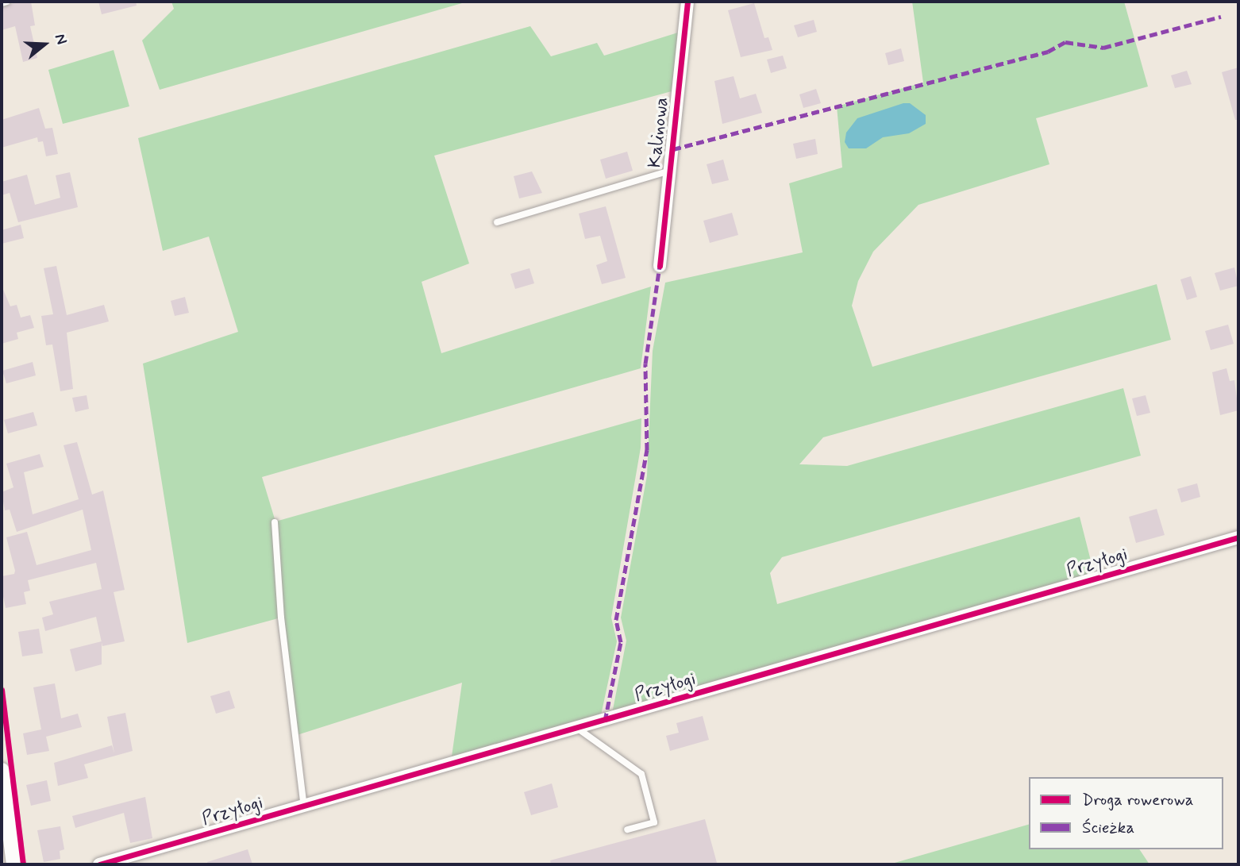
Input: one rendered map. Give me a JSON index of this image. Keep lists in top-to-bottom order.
{
  "streets": {
    "street": ["Kalinowa", "Przyłogi"]
  },
  "legend": ["Droga rowerowa", "Ścieżka"],
  "north": "right"
}
